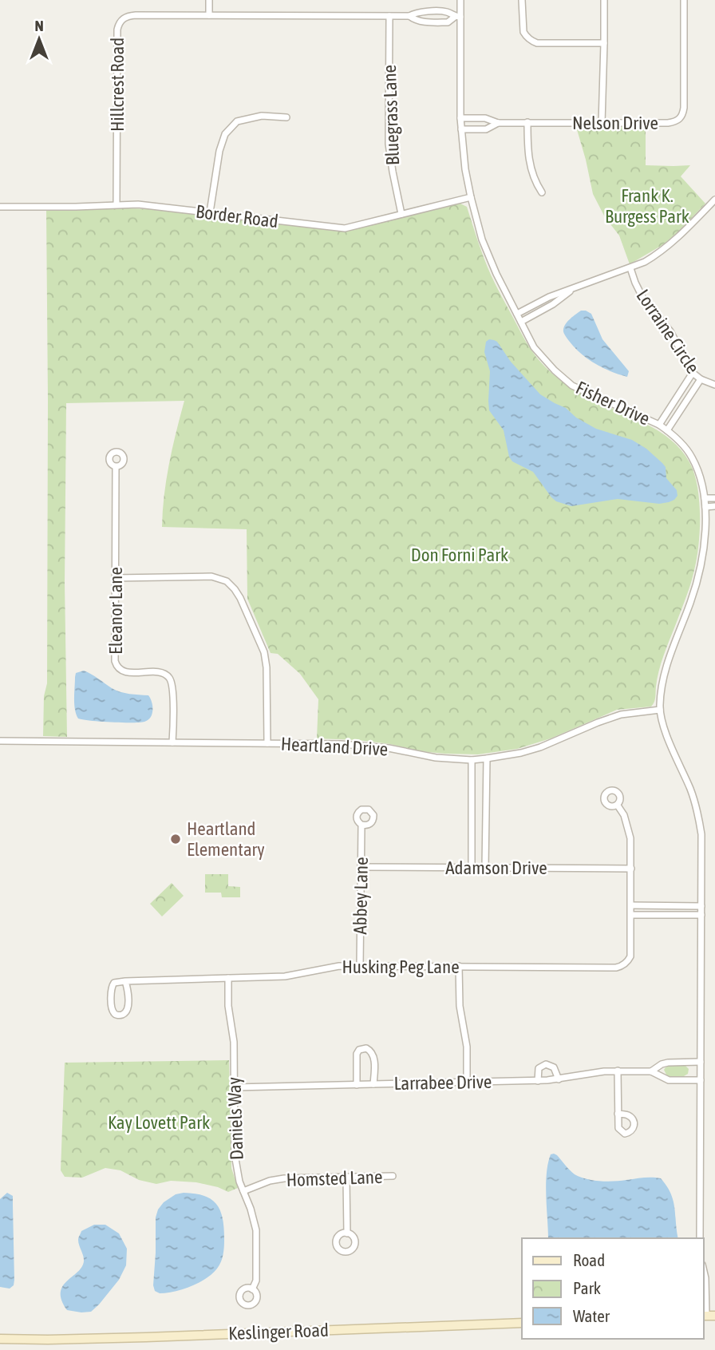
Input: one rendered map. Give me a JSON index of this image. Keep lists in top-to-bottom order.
{
  "streets": {
    "main road": ["Keslinger Road"],
    "street": [
      "Hillcrest Road",
      "Bluegrass Lane",
      "Nelson Drive",
      "Border Road",
      "Lorraine Circle",
      "Fisher Drive",
      "Eleanor Lane",
      "Heartland Drive",
      "Adamson Drive",
      "Abbey Lane",
      "Husking Peg Lane",
      "Larrabee Drive",
      "Daniels Way",
      "Homsted Lane"
    ]
  },
  "crossings": [
    ["Hillcrest Road", "Bluegrass Lane"],
    ["Hillcrest Road", "Border Road"],
    ["Hillcrest Road", "Fisher Drive"],
    ["Bluegrass Lane", "Border Road"],
    ["Nelson Drive", "Fisher Drive"],
    ["Border Road", "Fisher Drive"],
    ["Fisher Drive", "Heartland Drive"],
    ["Eleanor Lane", "Heartland Drive"],
    ["Adamson Drive", "Abbey Lane"],
    ["Adamson Drive", "Husking Peg Lane"],
    ["Abbey Lane", "Husking Peg Lane"],
    ["Husking Peg Lane", "Daniels Way"],
    ["Larrabee Drive", "Daniels Way"],
    ["Daniels Way", "Homsted Lane"]
  ],
  "parks": ["Frank K. Burgess Park", "Don Forni Park", "Kay Lovett Park"],
  "places": ["Heartland Elementary"],
  "legend": ["Road", "Park", "Water"],
  "north": "top"
}
